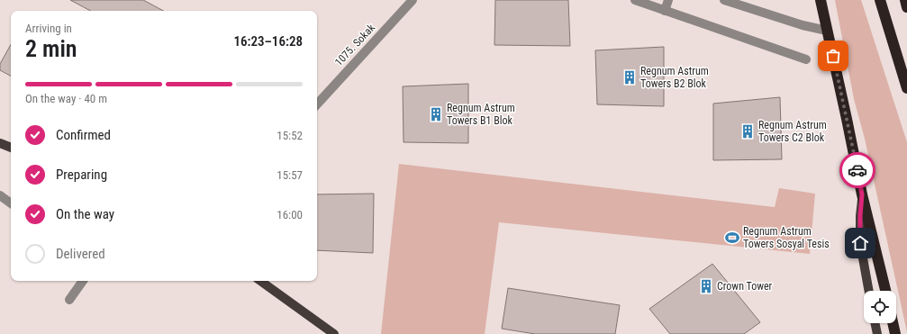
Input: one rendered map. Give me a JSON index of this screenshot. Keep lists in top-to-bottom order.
{
  "streets": {
    "street": ["1075. Sokak"]
  },
  "places": {
    "building": [
      "Regnum Astrum Towers B2 Blok",
      "Regnum Astrum Towers B1 Blok",
      "Regnum Astrum Towers C2 Blok",
      "Crown Tower"
    ],
    "sports": ["Regnum Astrum Towers Sosyal Tesis"]
  },
  "page": {
    "heading": ["2 min", "Arriving in", "16:23–16:28"],
    "bar": "On the way · 40 m",
    "list": [
      ["Confirmed", "15:52"],
      ["Preparing", "15:57"],
      ["On the way", "16:00"],
      "Delivered"
    ]
  }
}
